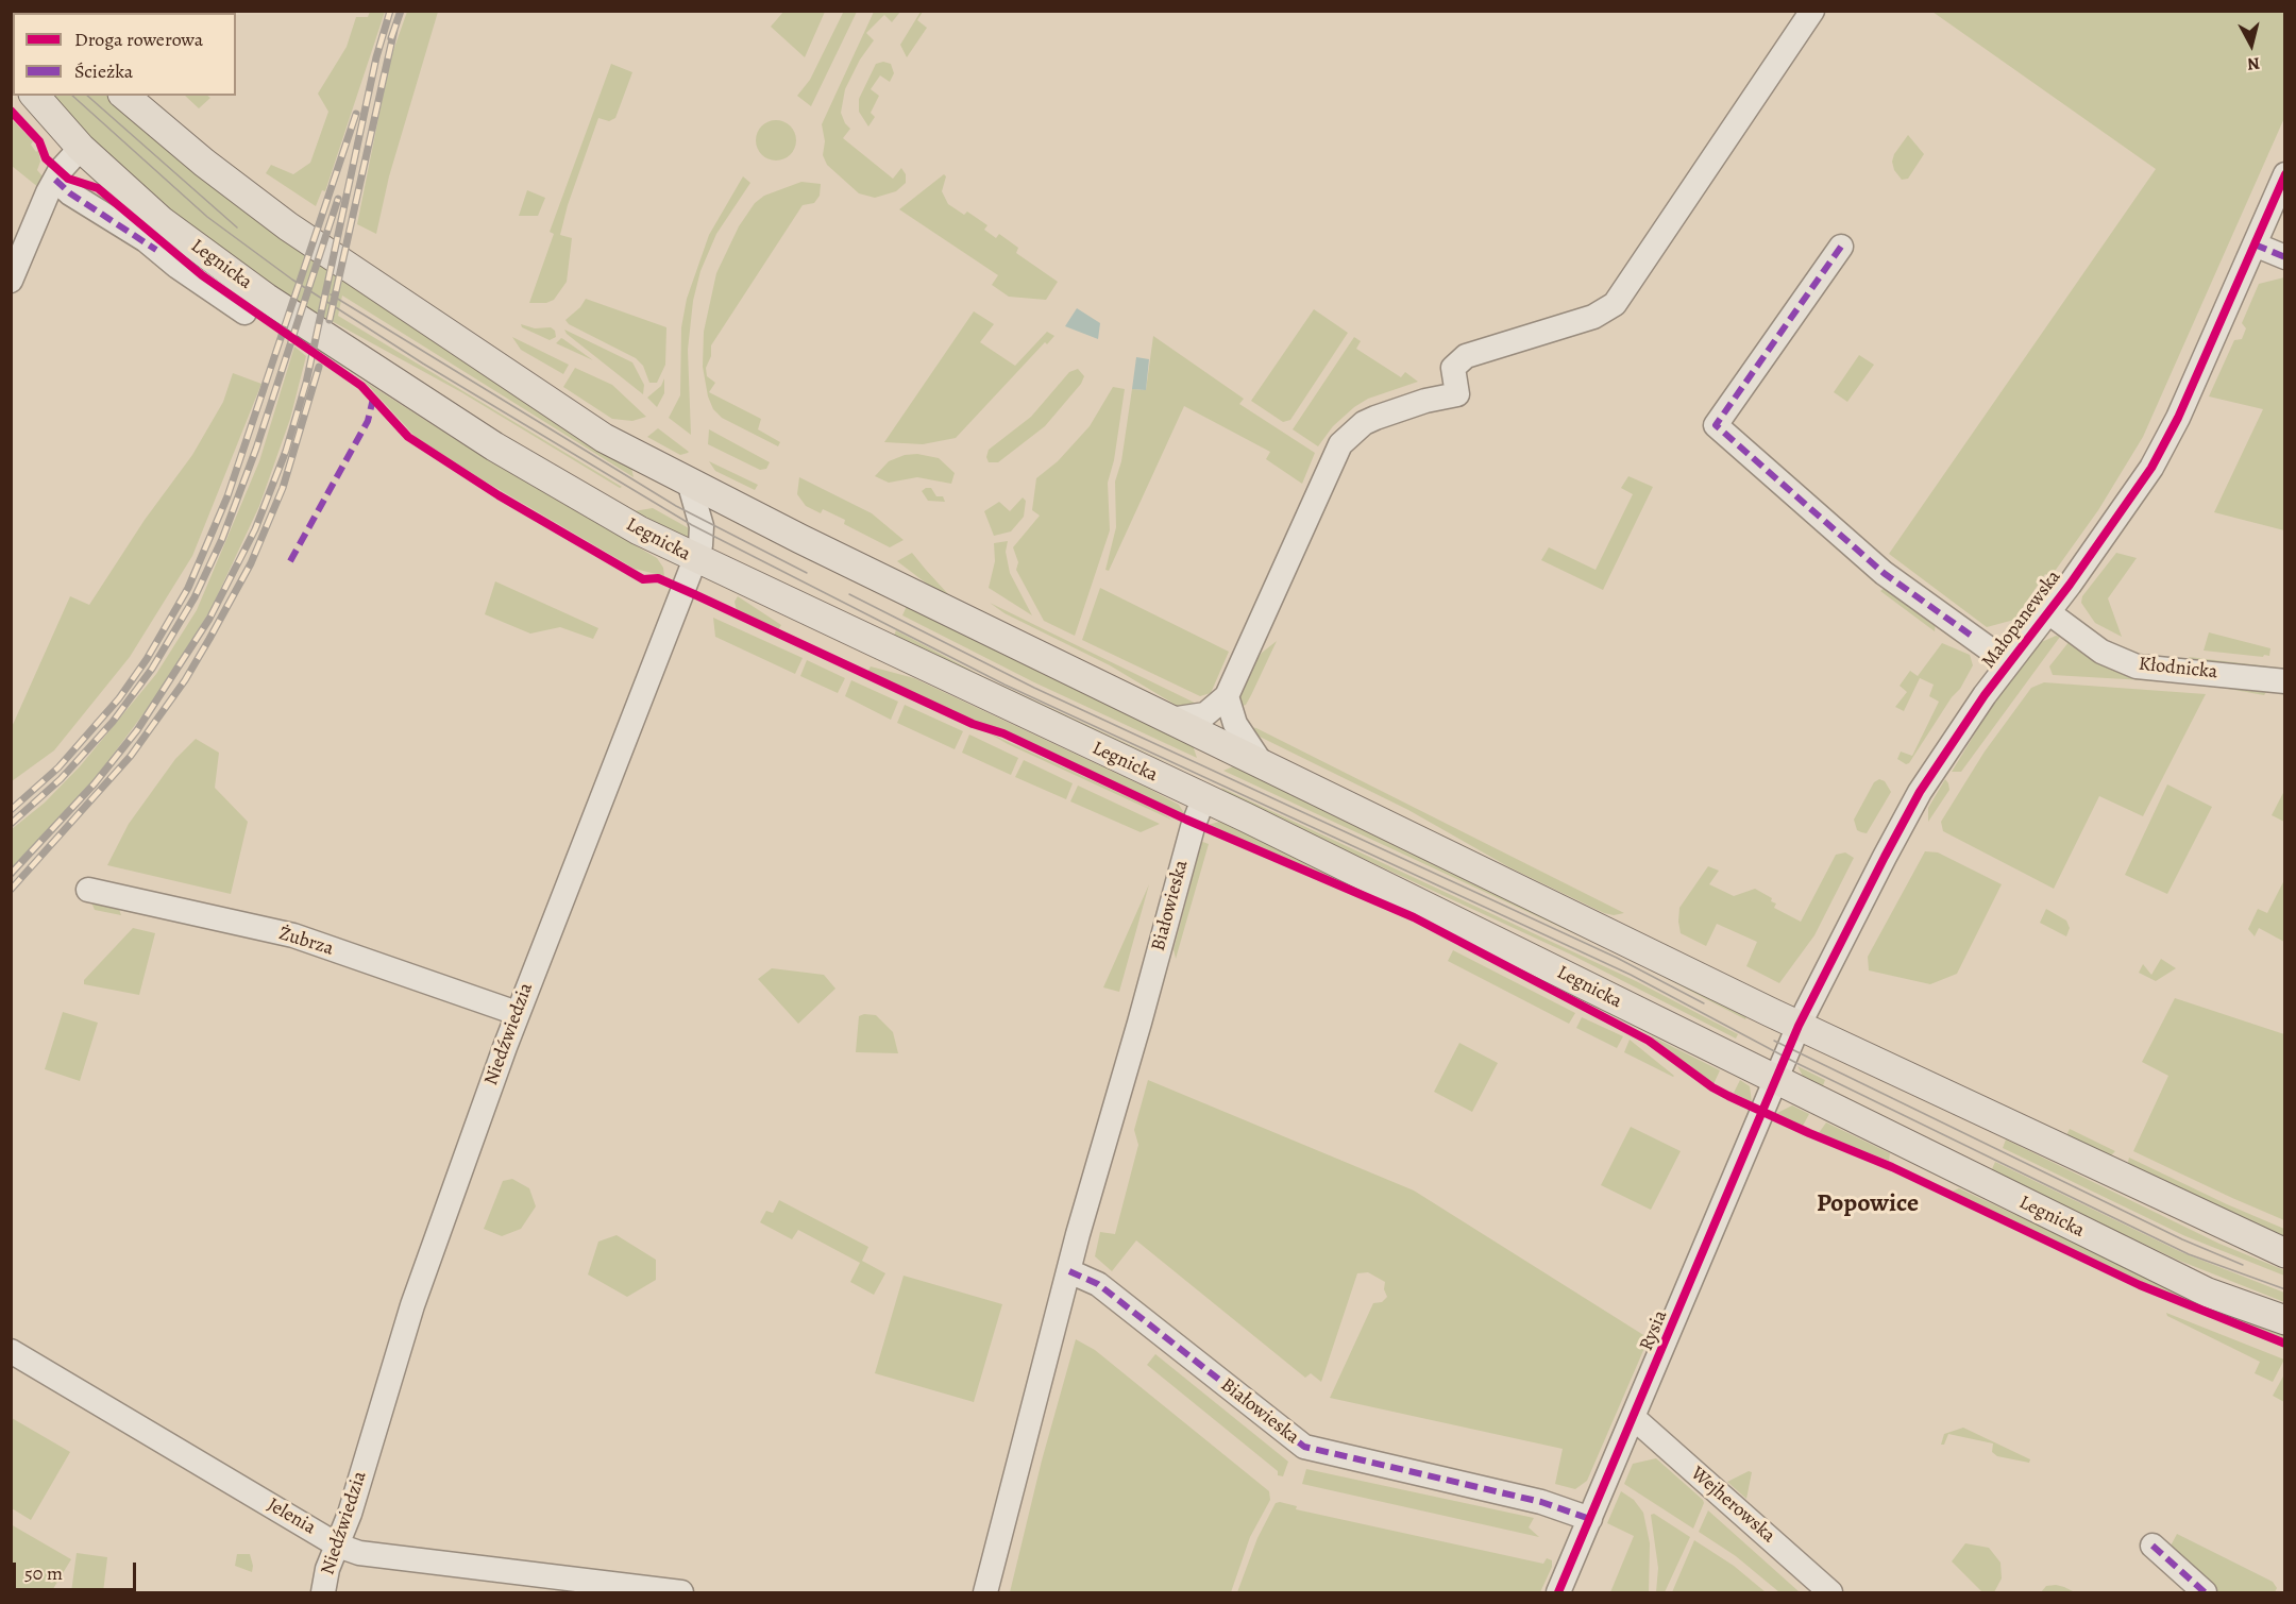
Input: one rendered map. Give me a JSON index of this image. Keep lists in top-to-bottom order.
{
  "streets": {
    "main road": ["Legnicka"],
    "street": [
      "Małopanewska",
      "Kłodnicka",
      "Białowieska",
      "Żubrza",
      "Niedźwiedzia",
      "Rysia",
      "Wejherowska",
      "Jelenia"
    ]
  },
  "crossings": [
    ["Legnicka", "Małopanewska"],
    ["Legnicka", "Białowieska"],
    ["Legnicka", "Niedźwiedzia"],
    ["Legnicka", "Rysia"],
    ["Małopanewska", "Kłodnicka"],
    ["Małopanewska", "Rysia"],
    ["Białowieska", "Rysia"],
    ["Żubrza", "Niedźwiedzia"],
    ["Niedźwiedzia", "Jelenia"],
    ["Rysia", "Wejherowska"]
  ],
  "districts": ["Popowice"],
  "legend": ["Droga rowerowa", "Ścieżka"],
  "scale_bar": "50 m",
  "north": "bottom"
}
